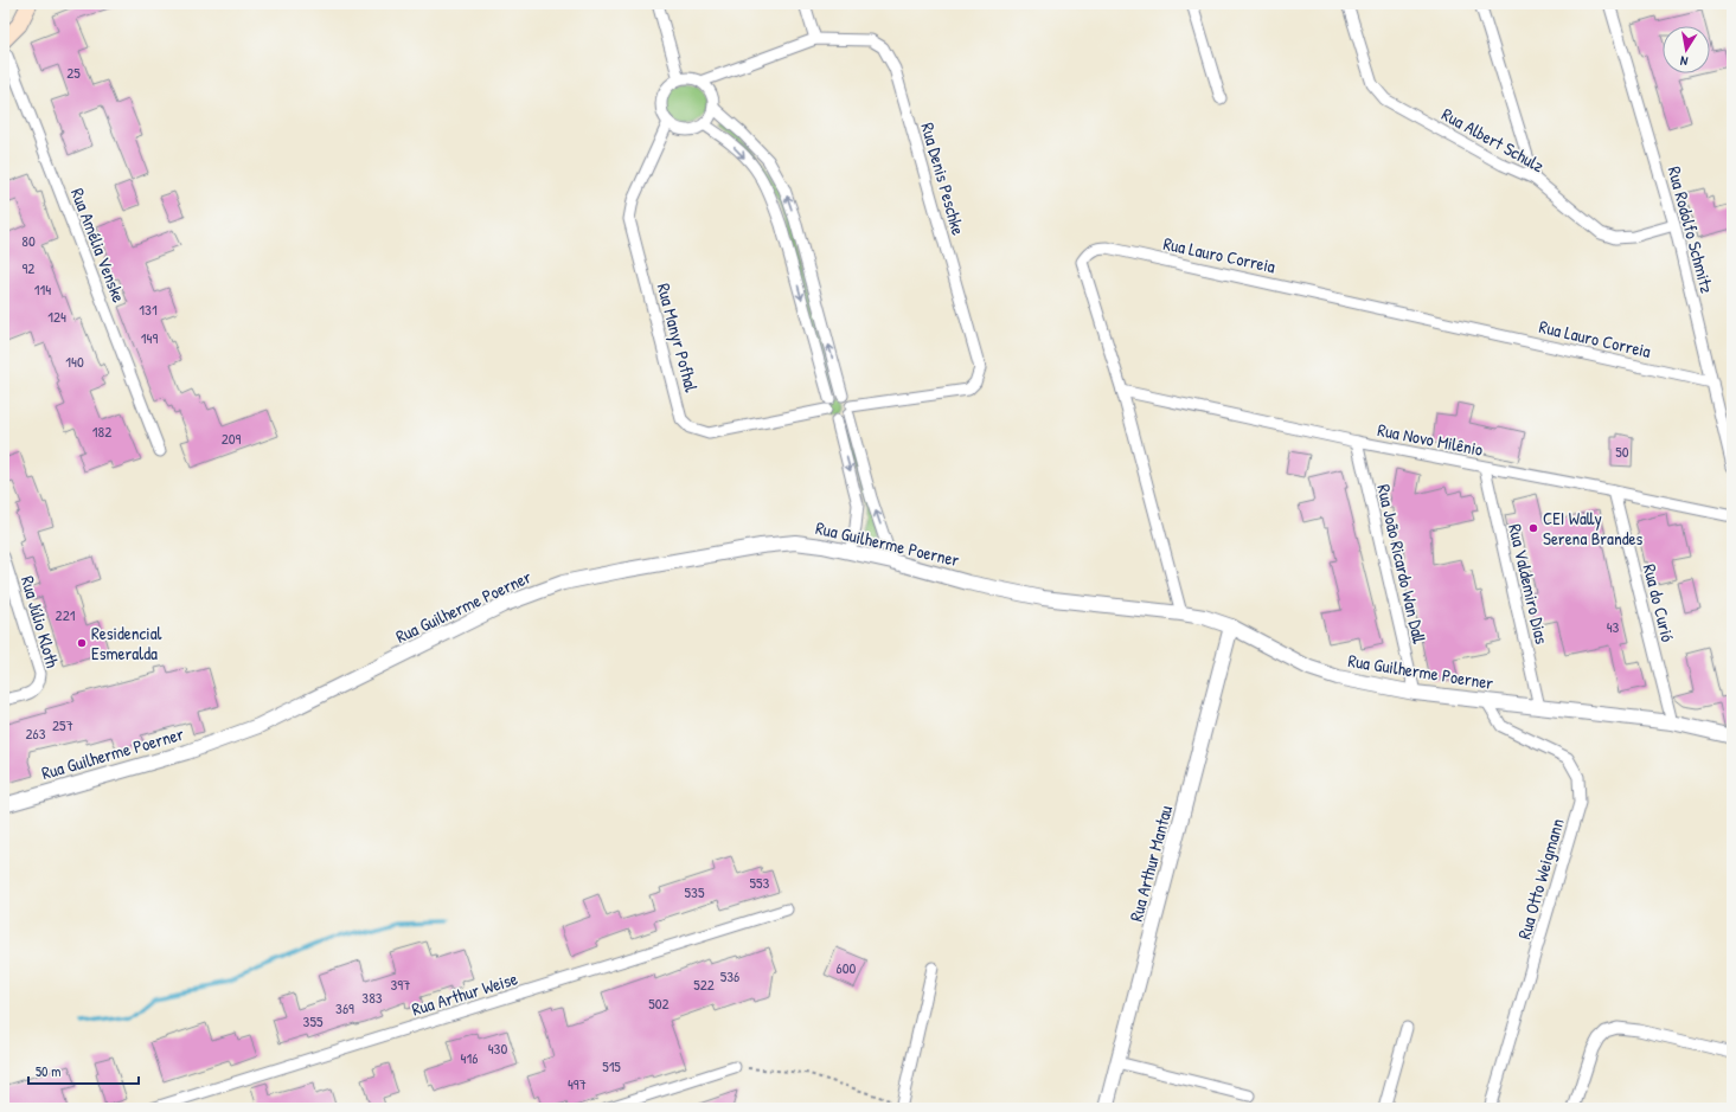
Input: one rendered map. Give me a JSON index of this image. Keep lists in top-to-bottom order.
{
  "streets": {
    "street": [
      "Rua Albert Schulz",
      "Rua Denis Peschke",
      "Rua Rodolfo Schmitz",
      "Rua Amélia Venske",
      "Rua Lauro Correia",
      "Rua Manyr Pofhal",
      "Rua Novo Milênio",
      "Rua Guilherme Poerner",
      "Rua João Ricardo Wan Dall",
      "Rua Valdemiro Dias",
      "Rua do Curió",
      "Rua Júlio Kloth",
      "Rua Arthur Mantau",
      "Rua Otto Weigmann",
      "Rua Arthur Weise"
    ]
  },
  "crossings": [
    ["Rua Albert Schulz", "Rua Rodolfo Schmitz"],
    ["Rua Denis Peschke", "Rua Manyr Pofhal"],
    ["Rua Rodolfo Schmitz", "Rua Lauro Correia"],
    ["Rua Lauro Correia", "Rua Novo Milênio"],
    ["Rua Lauro Correia", "Rua Guilherme Poerner"],
    ["Rua Novo Milênio", "Rua João Ricardo Wan Dall"],
    ["Rua Novo Milênio", "Rua Valdemiro Dias"],
    ["Rua Novo Milênio", "Rua do Curió"],
    ["Rua Guilherme Poerner", "Rua João Ricardo Wan Dall"],
    ["Rua Guilherme Poerner", "Rua Valdemiro Dias"],
    ["Rua Guilherme Poerner", "Rua do Curió"],
    ["Rua Guilherme Poerner", "Rua Arthur Mantau"],
    ["Rua Guilherme Poerner", "Rua Otto Weigmann"]
  ],
  "places": ["CEI Wally Serena Brandes", "Residencial Esmeralda"],
  "house_numbers": [
    "25",
    "80",
    "92",
    "114",
    "131",
    "124",
    "149",
    "140",
    "182",
    "209",
    "50",
    "221",
    "43",
    "257",
    "263",
    "553",
    "535",
    "600",
    "536",
    "397",
    "522",
    "383",
    "502",
    "369",
    "355",
    "430",
    "416",
    "515",
    "497"
  ],
  "scale_bar": "50 m",
  "north": "bottom"
}
